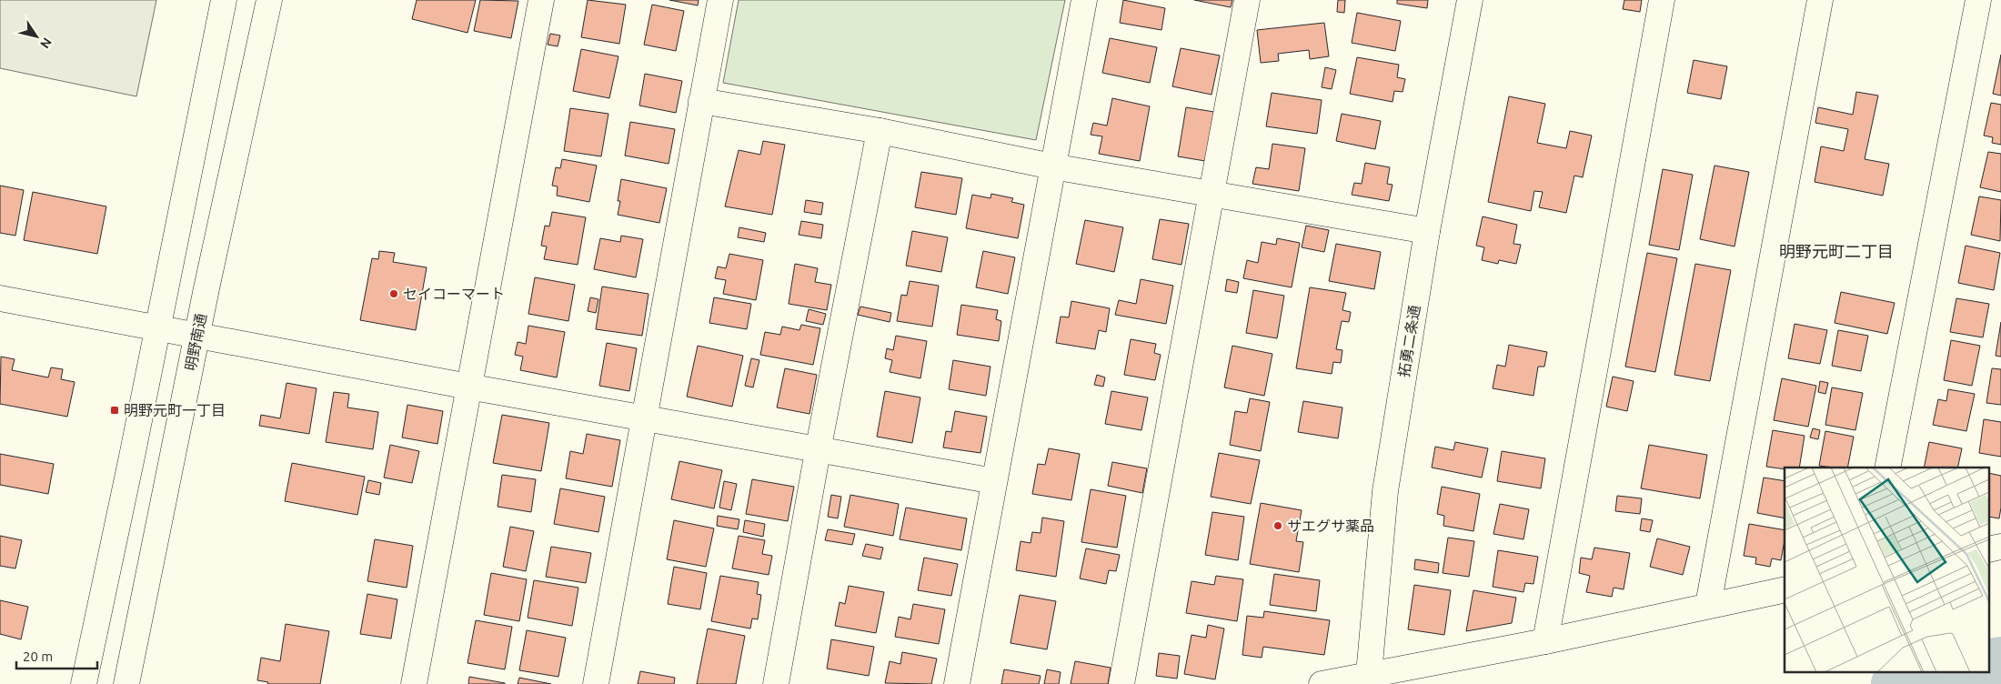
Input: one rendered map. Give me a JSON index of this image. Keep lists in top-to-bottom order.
{
  "streets": {
    "street": ["拓勇二条通", "明野南通"]
  },
  "districts": ["明野元町二丁目"],
  "places": {
    "other": ["セイコーマート", "サエグサ薬品"],
    "transit": ["明野元町一丁目"]
  },
  "scale_bar": "20 m",
  "north": "bottom right"
}
